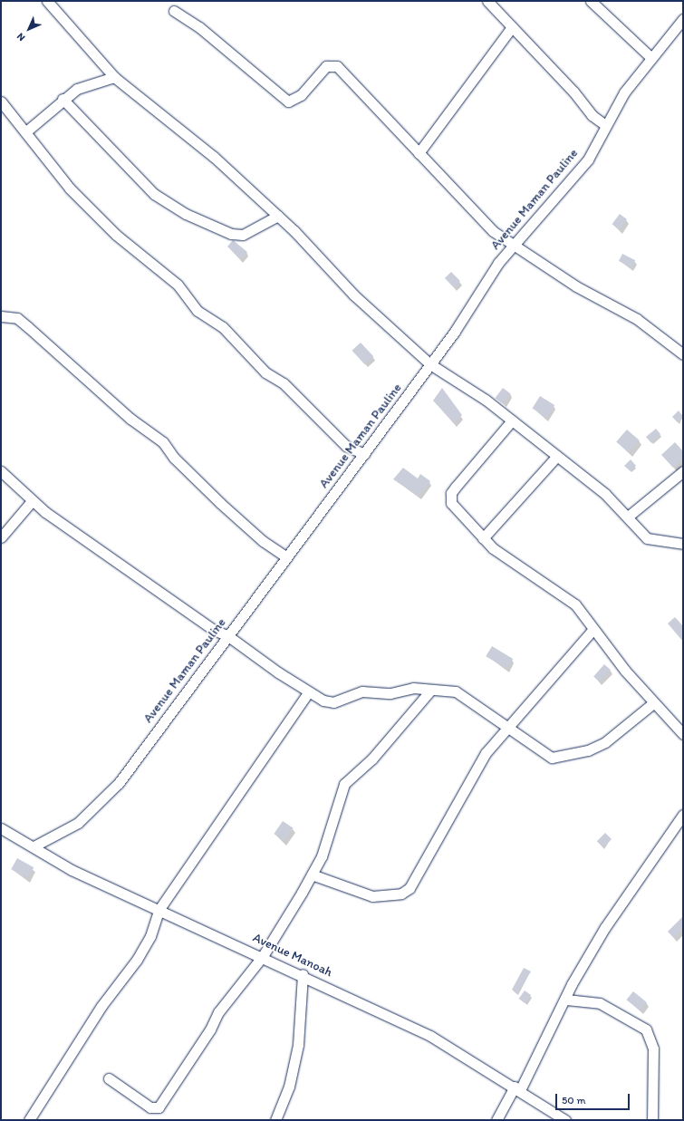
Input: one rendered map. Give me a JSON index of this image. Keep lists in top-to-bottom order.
{
  "streets": {
    "street": ["Avenue Maman Pauline", "Avenue Manoah"]
  },
  "crossings": [
    ["Avenue Maman Pauline", "Avenue Manoah"]
  ],
  "scale_bar": "50 m",
  "north": "bottom left"
}
